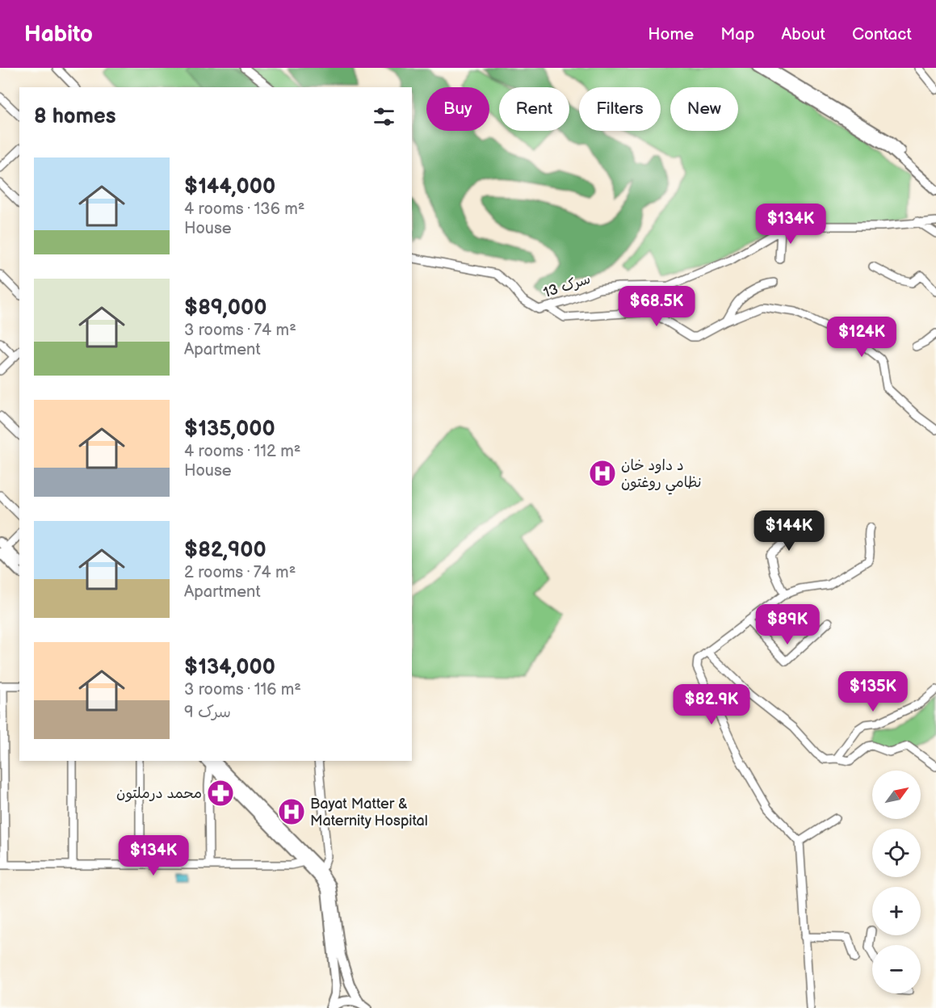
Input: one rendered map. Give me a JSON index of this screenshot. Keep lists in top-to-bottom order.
{
  "streets": {
    "street": ["سرک 13"]
  },
  "places": {
    "hospital": ["د داود خان نظامي روغتون", "Bayat Matter & Maternity Hospital"],
    "pharmacy": ["محمد درملتون"]
  },
  "north": "top right",
  "page": {
    "header": "Habito",
    "nav": [
      "Home",
      "Map",
      "About",
      "Contact"
    ],
    "chip": [
      "Buy",
      "Rent",
      "Filters",
      "New"
    ],
    "heading": "8 homes",
    "list": [
      {
        "name": "$144,000",
        "note": "4 rooms · 136 m² · House"
      },
      {
        "name": "$89,000",
        "note": "3 rooms · 74 m² · Apartment"
      },
      {
        "name": "$135,000",
        "note": "4 rooms · 112 m² · House"
      },
      {
        "name": "$82,900",
        "note": "2 rooms · 74 m² · Apartment"
      },
      {
        "name": "$134,000",
        "note": "3 rooms · 116 m² · سرک 9"
      }
    ],
    "price": [
      "$134K",
      "$68.5K",
      "$124K",
      "$144K",
      "$89K",
      "$135K",
      "$82.9K",
      "$134K"
    ],
    "map_buttons": ["+", "−"]
  }
}
